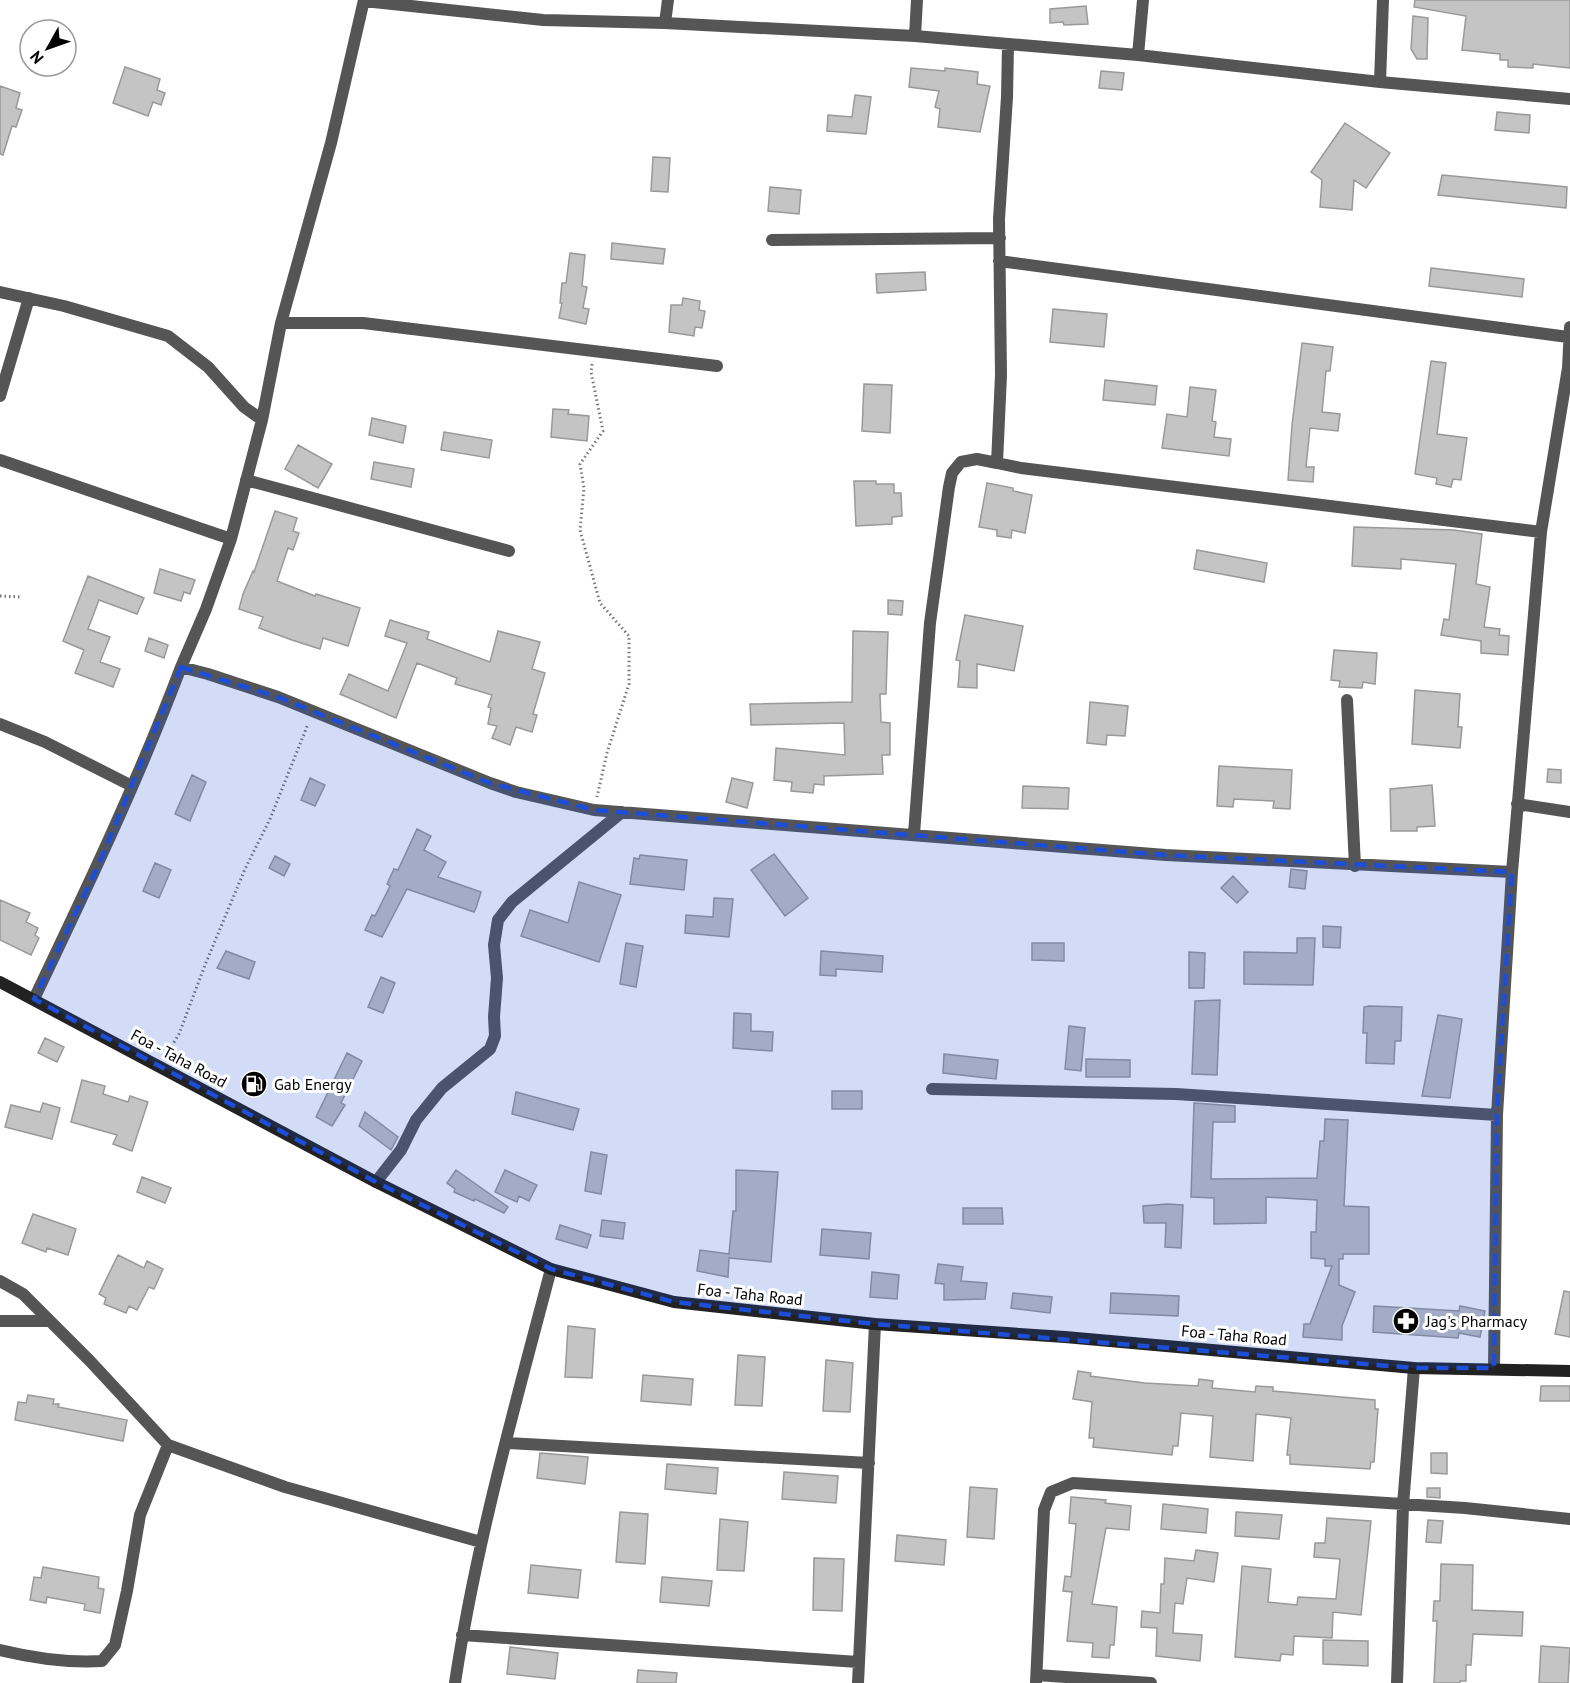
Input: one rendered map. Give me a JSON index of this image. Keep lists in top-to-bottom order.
{
  "streets": {
    "street": ["Foa - Taha Road"]
  },
  "places": {
    "fuel station": ["Gab Energy"],
    "pharmacy": ["Jag's Pharmacy"]
  },
  "north": "bottom left"
}
